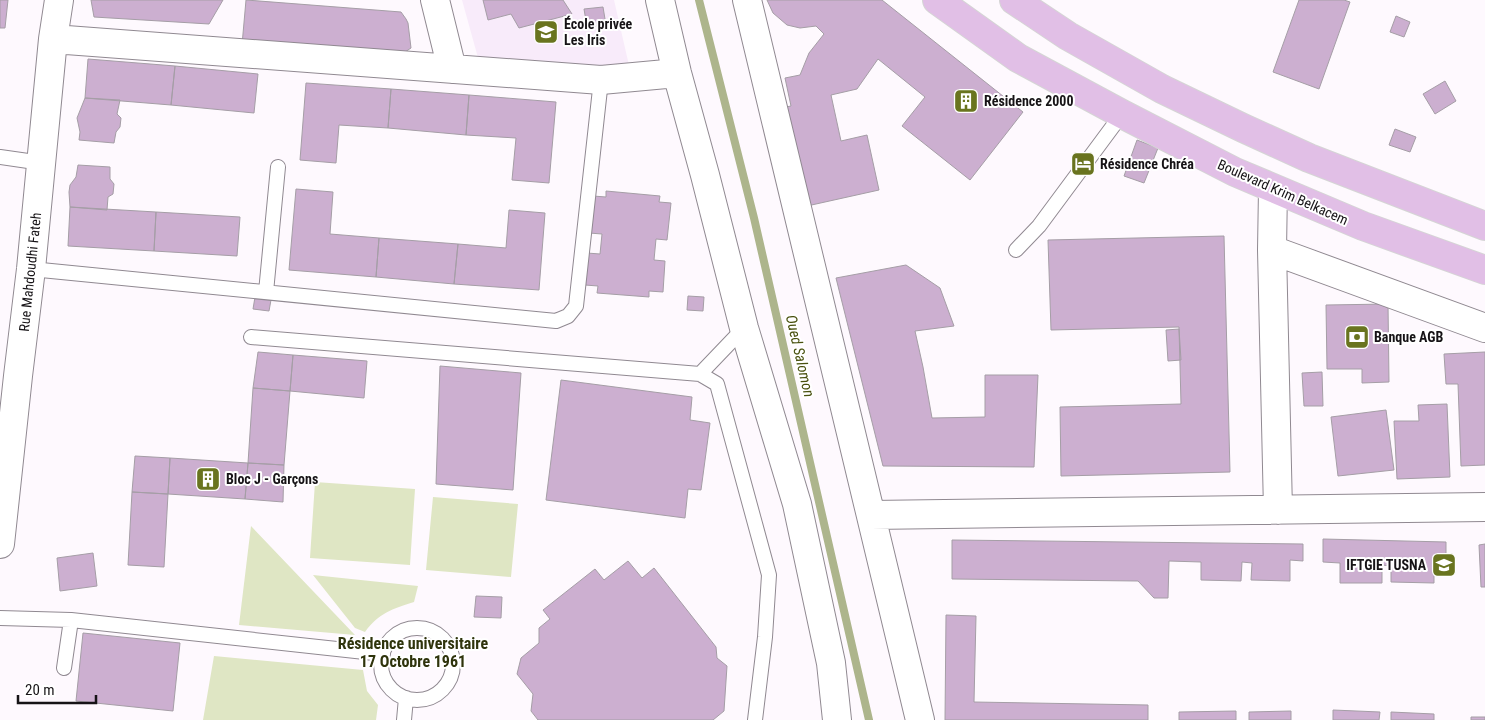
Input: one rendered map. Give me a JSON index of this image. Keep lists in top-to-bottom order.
{
  "streets": {
    "main road": ["Boulevard Krim Belkacem"],
    "street": ["Rue Mahdoudhi Fateh"]
  },
  "districts": ["Résidence universitaire 17 Octobre 1961"],
  "water": ["Oued Salomon"],
  "places": {
    "school or university": ["École privée Les Iris", "IFTGIE TUSNA"],
    "building": ["Résidence 2000", "Bloc J - Garçons"],
    "hotel": ["Résidence Chréa"],
    "bank": ["Banque AGB"]
  },
  "scale_bar": "20 m"
}
